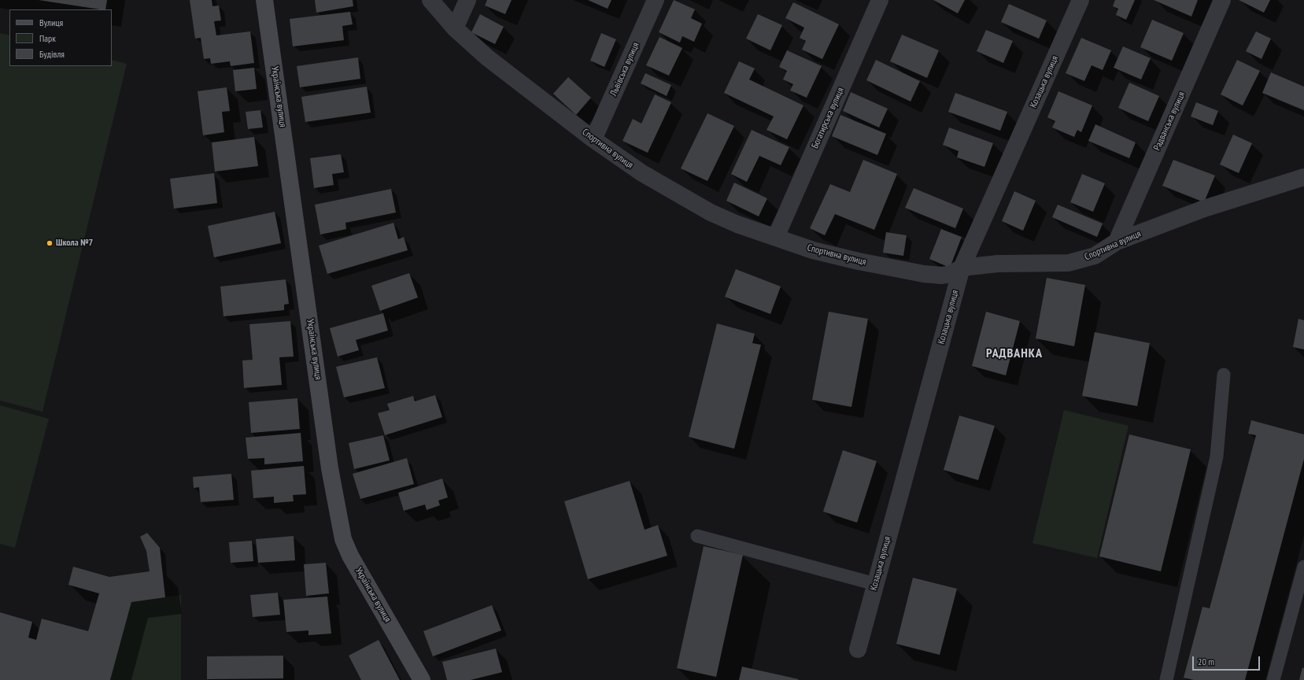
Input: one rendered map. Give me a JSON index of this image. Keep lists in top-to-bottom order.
{
  "streets": {
    "street": [
      "Львівська вулиця",
      "Козацька вулиця",
      "Українська вулиця",
      "Богатирська вулиця",
      "Радванська вулиця",
      "Спортивна вулиця"
    ]
  },
  "crossings": [
    ["Львівська вулиця", "Спортивна вулиця"],
    ["Козацька вулиця", "Спортивна вулиця"],
    ["Богатирська вулиця", "Спортивна вулиця"],
    ["Радванська вулиця", "Спортивна вулиця"]
  ],
  "districts": ["РАДВАНКА"],
  "places": ["Школа №7"],
  "legend": ["Вулиця", "Парк", "Будівля"],
  "scale_bar": "20 m"
}
